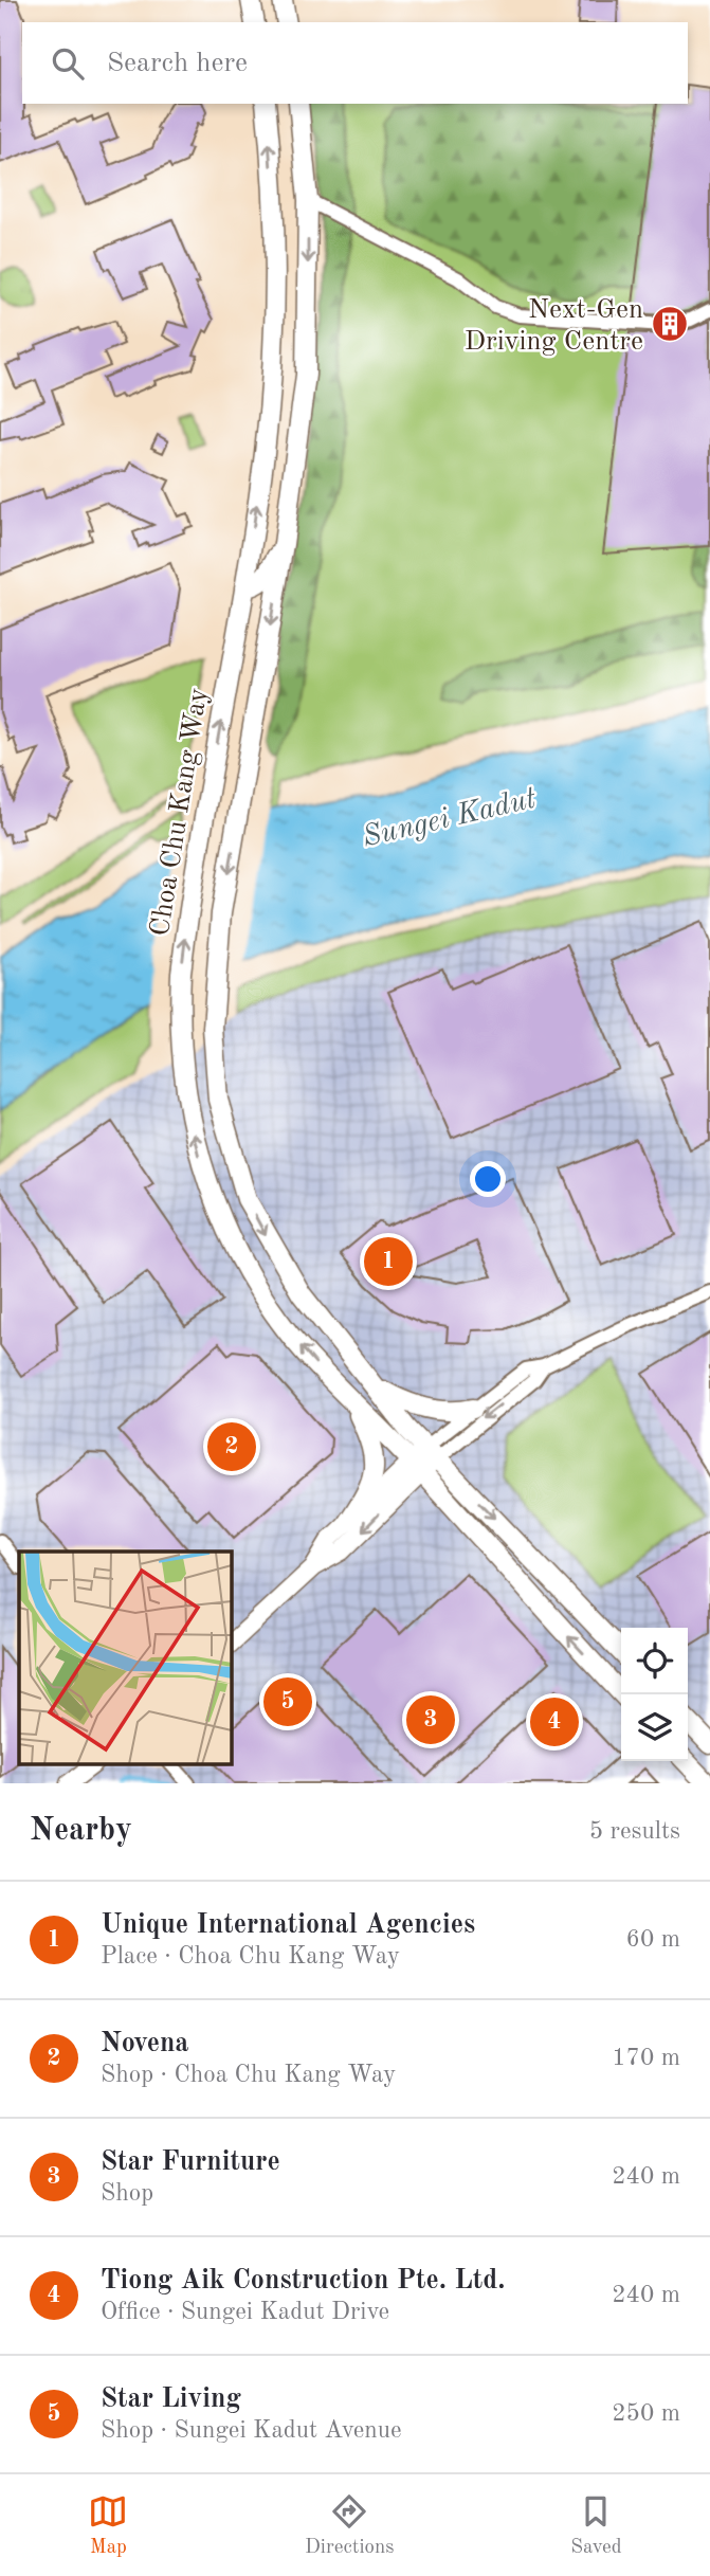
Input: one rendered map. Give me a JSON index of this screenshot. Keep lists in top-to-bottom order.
{
  "streets": {
    "main road": ["Choa Chu Kang Way"]
  },
  "water": ["Sungei Kadut"],
  "places": {
    "building": ["Next-Gen Driving Centre"]
  },
  "page": {
    "search": "Search here",
    "pins": [
      "1",
      "2",
      "5",
      "3",
      "4"
    ],
    "heading": ["Nearby", "5 results"],
    "list": [
      {
        "mark": "1",
        "name": "Unique International Agencies",
        "note": "Place · Choa Chu Kang Way",
        "value": "60 m"
      },
      {
        "mark": "2",
        "name": "Novena",
        "note": "Shop · Choa Chu Kang Way",
        "value": "170 m"
      },
      {
        "mark": "3",
        "name": "Star Furniture",
        "note": "Shop",
        "value": "240 m"
      },
      {
        "mark": "4",
        "name": "Tiong Aik Construction Pte. Ltd.",
        "note": "Office · Sungei Kadut Drive",
        "value": "240 m"
      },
      {
        "mark": "5",
        "name": "Star Living",
        "note": "Shop · Sungei Kadut Avenue",
        "value": "250 m"
      }
    ],
    "nav": ["Map", "Directions", "Saved"]
  }
}
